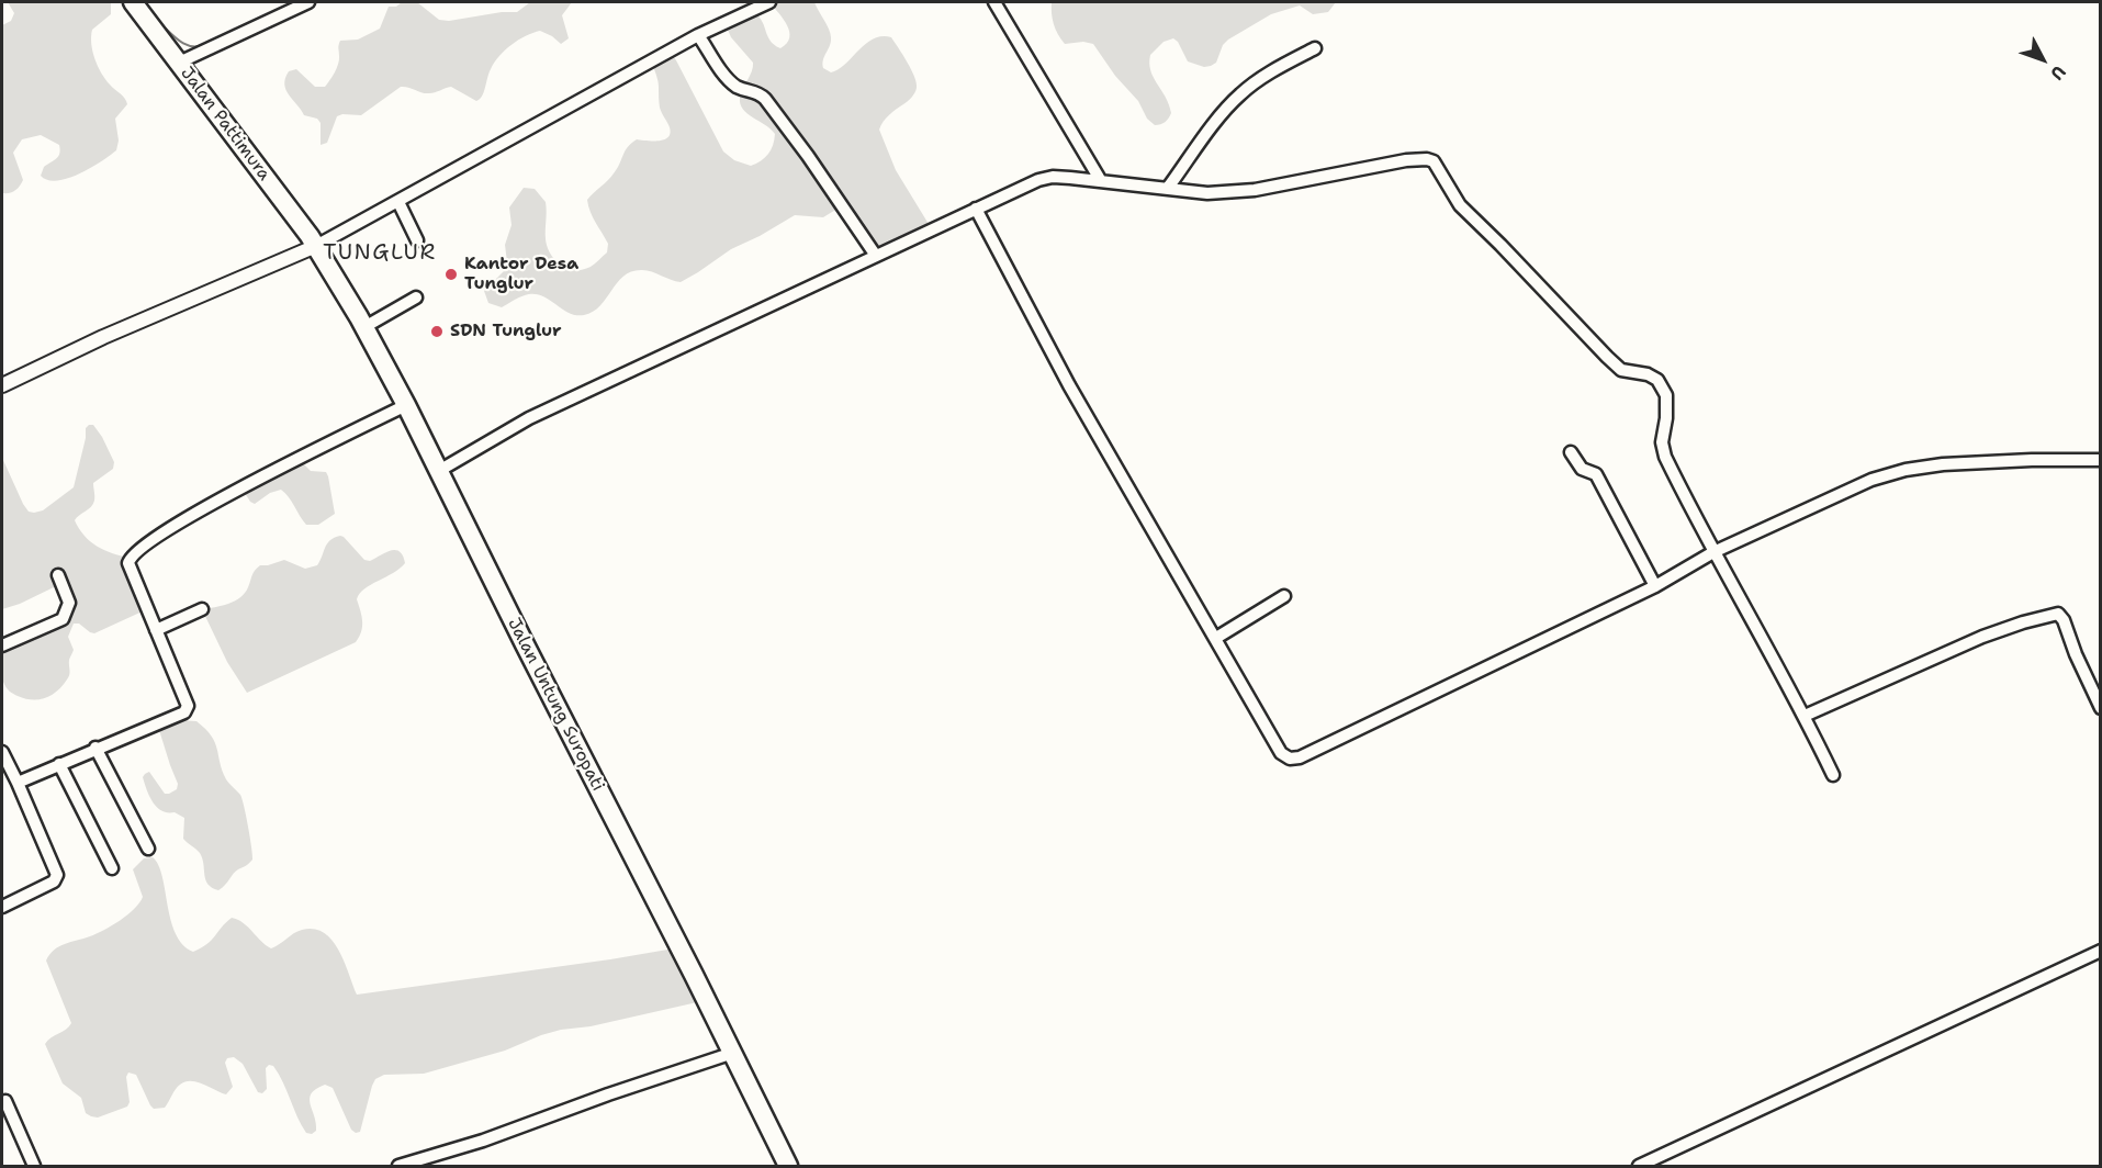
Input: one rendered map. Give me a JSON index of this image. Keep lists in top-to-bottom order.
{
  "streets": {
    "main road": ["Jalan Pattimura", "Jalan Untung Suropati"]
  },
  "crossings": [
    ["Jalan Pattimura", "Jalan Untung Suropati"]
  ],
  "districts": ["TUNGLUR"],
  "places": ["Kantor Desa Tunglur", "SDN Tunglur"],
  "north": "bottom right"
}
